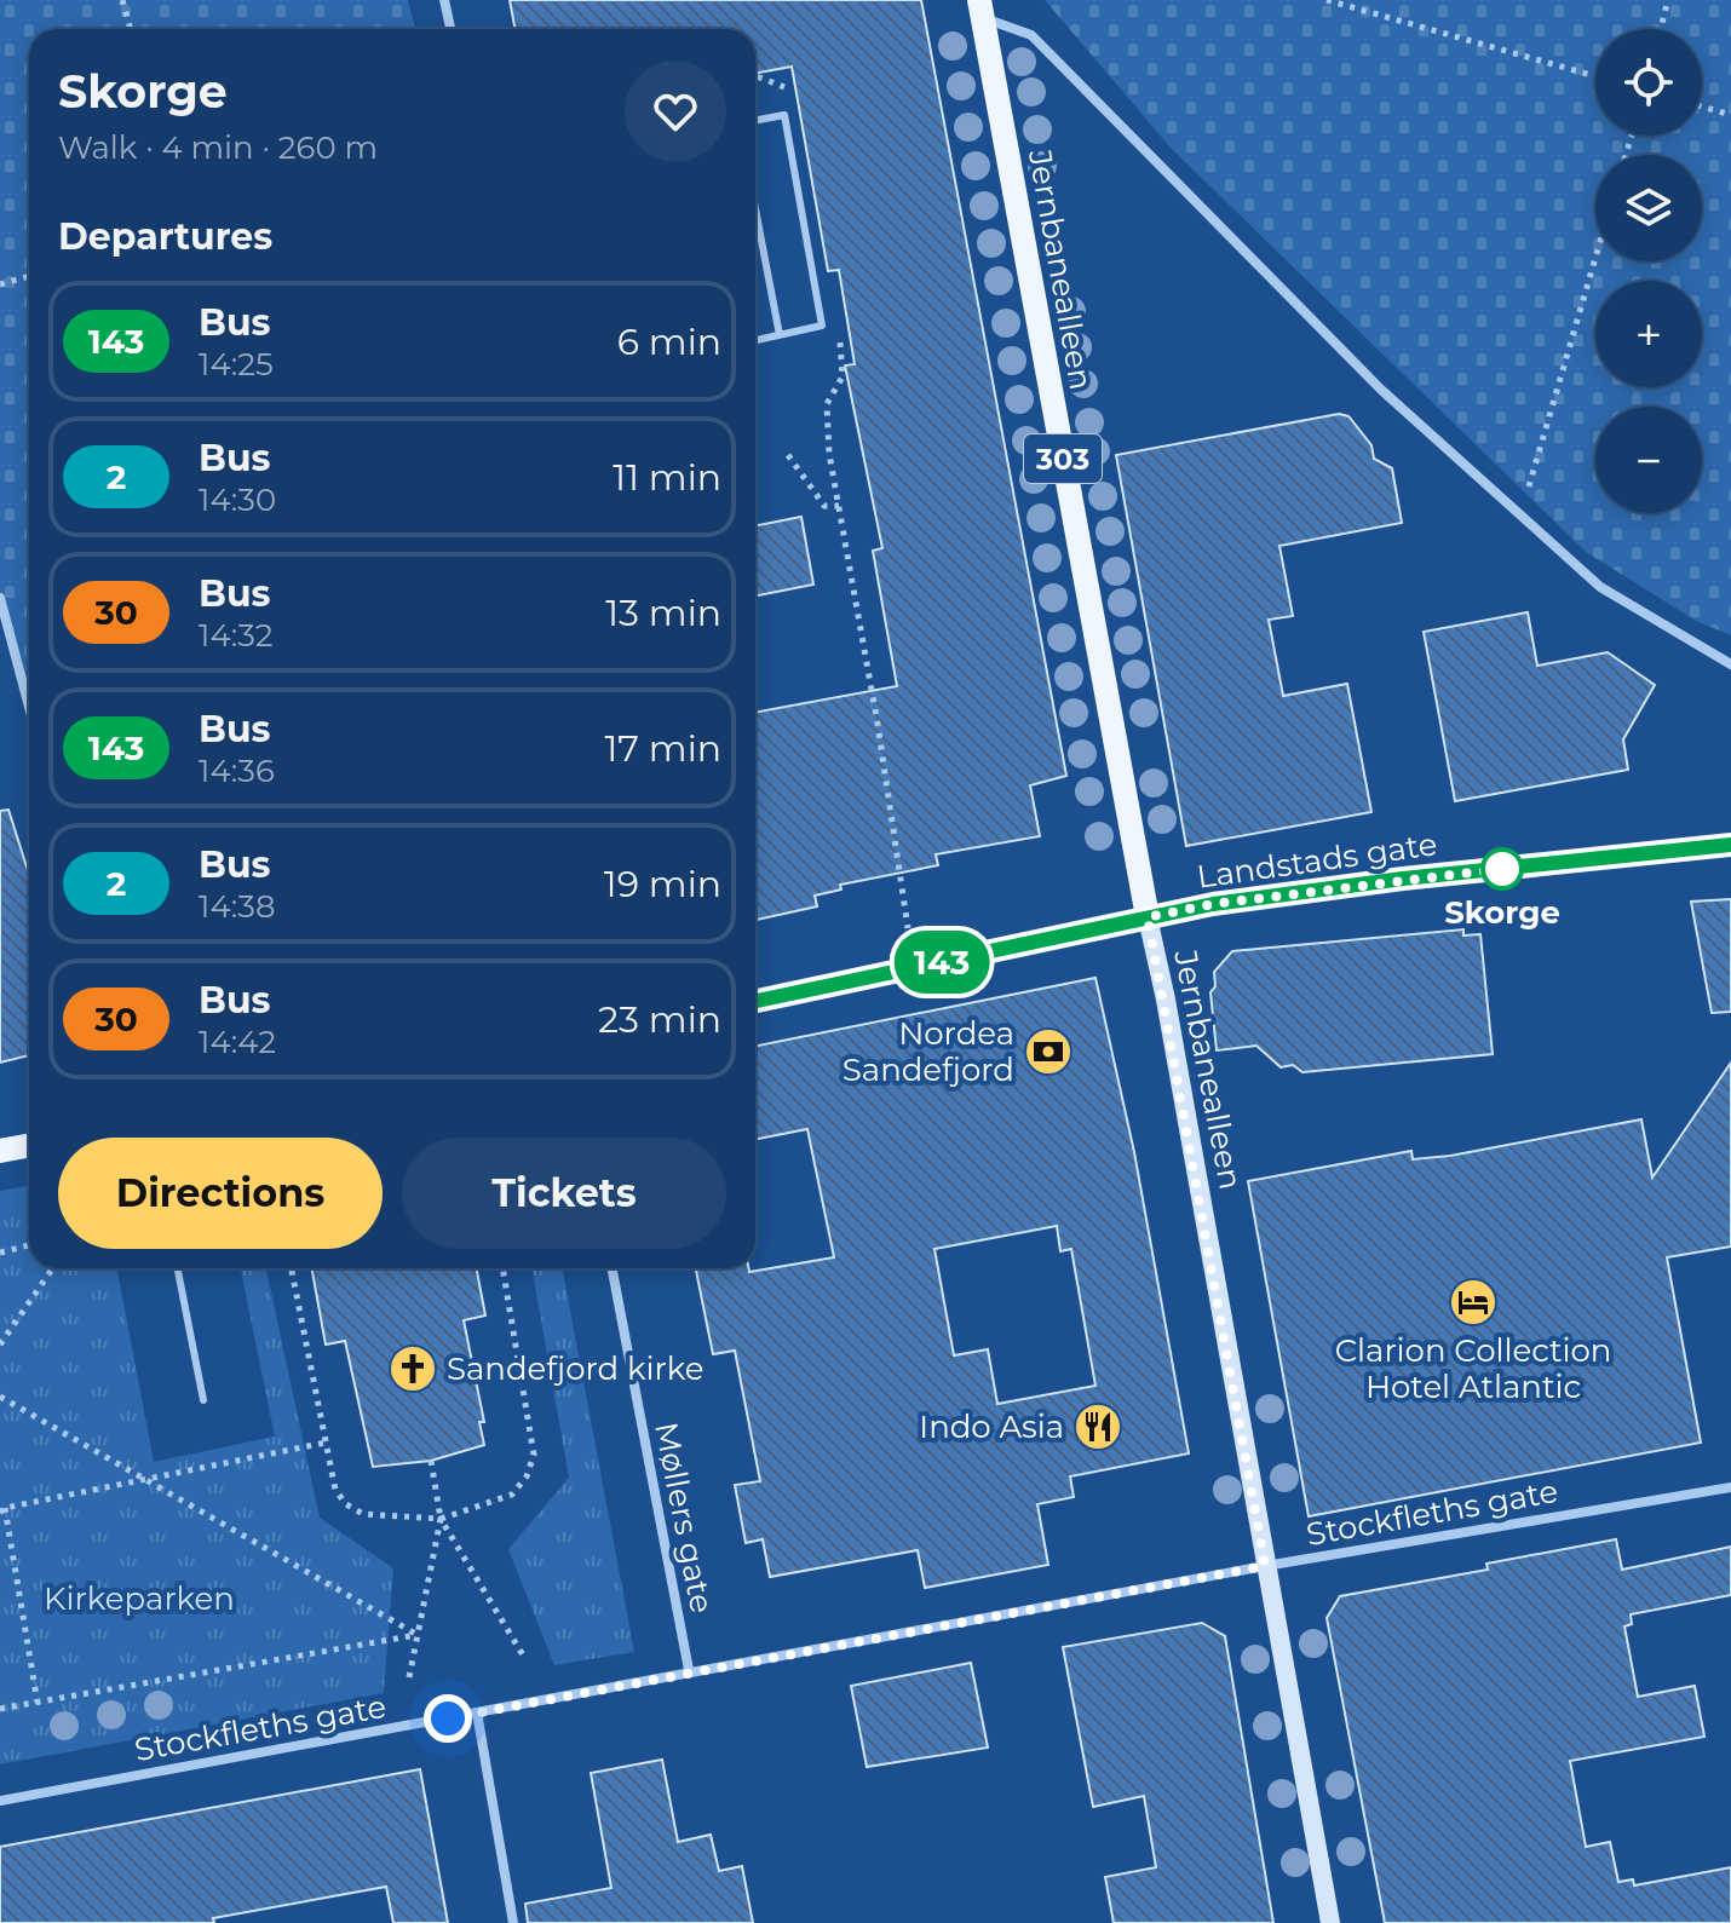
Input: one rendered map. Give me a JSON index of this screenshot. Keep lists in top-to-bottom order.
{
  "streets": {
    "main road": ["Jernbanealleen", "303", "Landstads gate"],
    "street": ["Stockfleths gate", "Møllers gate"]
  },
  "crossings": [
    ["Jernbanealleen", "Landstads gate"],
    ["Jernbanealleen", "Stockfleths gate"],
    ["Stockfleths gate", "Møllers gate"]
  ],
  "parks": ["Kirkeparken"],
  "places": {
    "other": ["Skorge"],
    "bank": ["Nordea Sandefjord"],
    "hotel": ["Clarion Collection Hotel Atlantic"],
    "church": ["Sandefjord kirke"],
    "restaurant": ["Indo Asia"]
  },
  "lines": ["bus line 143"],
  "page": {
    "on_map": "143",
    "map_buttons": ["+", "−"],
    "heading": [
      ["Skorge", "Walk · 4 min · 260 m"],
      "Departures"
    ],
    "list": [
      {
        "mark": "143",
        "name": "Bus",
        "note": "14:25",
        "value": "6 min"
      },
      {
        "mark": "2",
        "name": "Bus",
        "note": "14:30",
        "value": "11 min"
      },
      {
        "mark": "30",
        "name": "Bus",
        "note": "14:32",
        "value": "13 min"
      },
      {
        "mark": "143",
        "name": "Bus",
        "note": "14:36",
        "value": "17 min"
      },
      {
        "mark": "2",
        "name": "Bus",
        "note": "14:38",
        "value": "19 min"
      },
      {
        "mark": "30",
        "name": "Bus",
        "note": "14:42",
        "value": "23 min"
      }
    ],
    "buttons": ["Directions", "Tickets"]
  }
}
